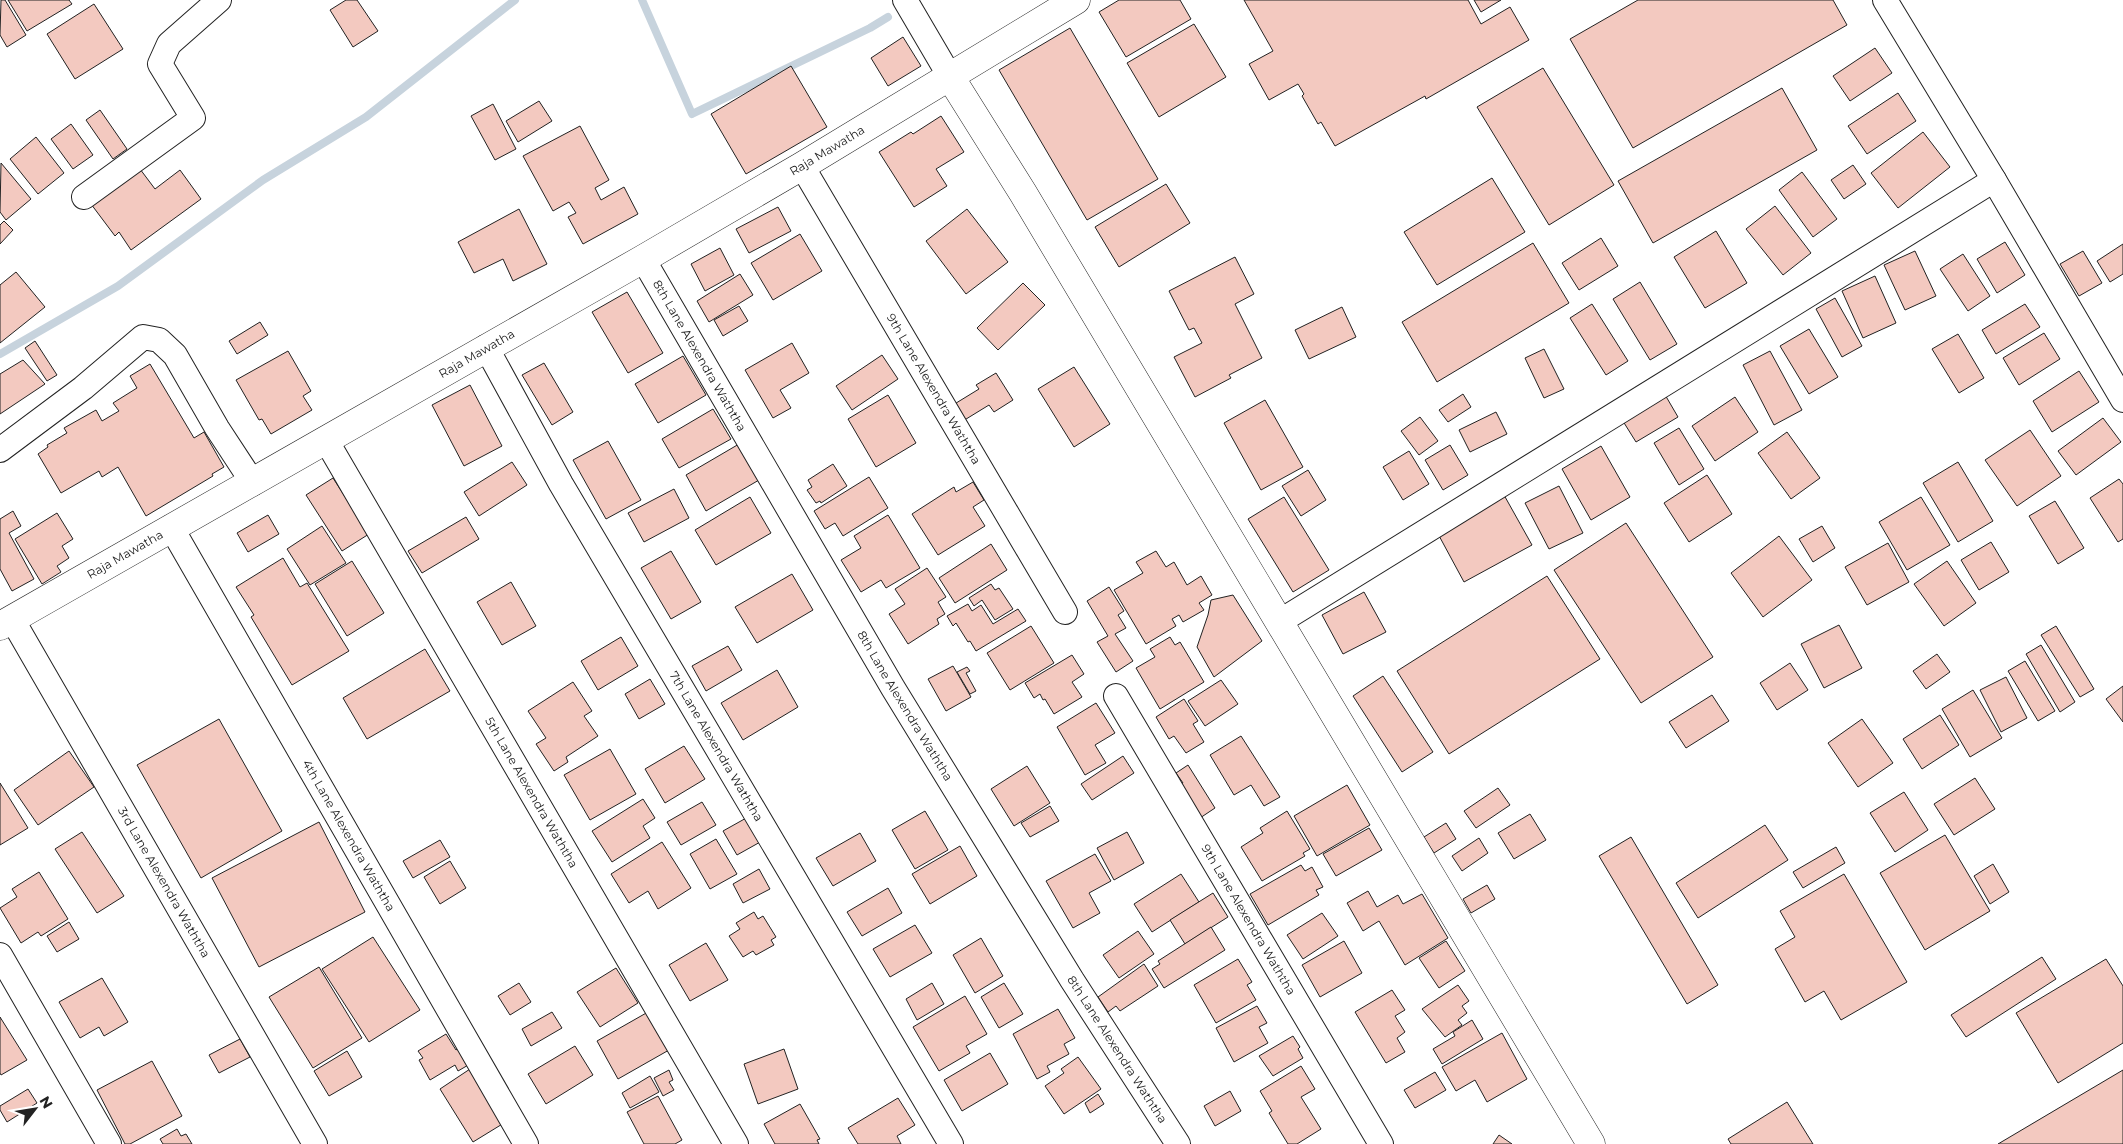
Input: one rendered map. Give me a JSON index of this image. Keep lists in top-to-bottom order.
{
  "streets": {
    "street": [
      "Raja Mawatha",
      "8th Lane Alexendra Waththa",
      "9th Lane Alexendra Waththa",
      "7th Lane Alexendra Waththa",
      "5th Lane Alexendra Waththa",
      "4th Lane Alexendra Waththa",
      "3rd Lane Alexendra Waththa"
    ]
  },
  "crossings": [
    ["Raja Mawatha", "8th Lane Alexendra Waththa"],
    ["Raja Mawatha", "9th Lane Alexendra Waththa"],
    ["Raja Mawatha", "7th Lane Alexendra Waththa"],
    ["Raja Mawatha", "5th Lane Alexendra Waththa"],
    ["Raja Mawatha", "4th Lane Alexendra Waththa"],
    ["Raja Mawatha", "3rd Lane Alexendra Waththa"]
  ],
  "north": "top right"
}
